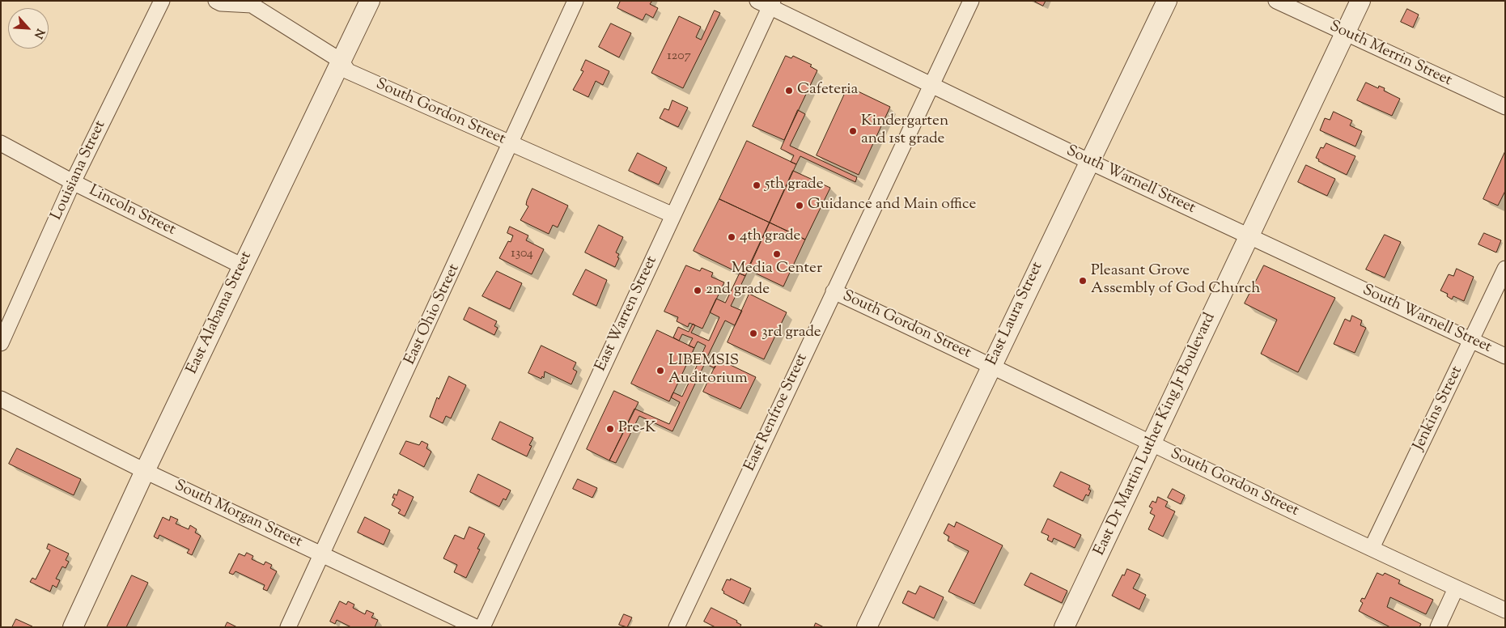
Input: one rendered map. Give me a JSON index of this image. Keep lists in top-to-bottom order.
{
  "streets": {
    "street": [
      "South Merrin Street",
      "South Gordon Street",
      "Louisiana Street",
      "South Warnell Street",
      "Lincoln Street",
      "East Alabama Street",
      "East Warren Street",
      "East Laura Street",
      "East Ohio Street",
      "Jenkins Street",
      "East Renfroe Street",
      "East Dr Martin Luther King Jr Boulevard",
      "South Morgan Street"
    ]
  },
  "crossings": [
    ["South Merrin Street", "East Dr Martin Luther King Jr Boulevard"],
    ["South Gordon Street", "East Alabama Street"],
    ["South Gordon Street", "East Warren Street"],
    ["South Gordon Street", "East Laura Street"],
    ["South Gordon Street", "East Ohio Street"],
    ["South Gordon Street", "Jenkins Street"],
    ["South Gordon Street", "East Renfroe Street"],
    ["South Gordon Street", "East Dr Martin Luther King Jr Boulevard"],
    ["Louisiana Street", "Lincoln Street"],
    ["South Warnell Street", "East Warren Street"],
    ["South Warnell Street", "East Laura Street"],
    ["South Warnell Street", "Jenkins Street"],
    ["South Warnell Street", "East Renfroe Street"],
    ["South Warnell Street", "East Dr Martin Luther King Jr Boulevard"],
    ["Lincoln Street", "East Alabama Street"],
    ["East Alabama Street", "South Morgan Street"],
    ["East Ohio Street", "South Morgan Street"]
  ],
  "places": [
    "Cafeteria",
    "Kindergarten and 1st grade",
    "5th grade",
    "Guidance and Main office",
    "4th grade",
    "Media Center",
    "Pleasant Grove Assembly of God Church",
    "2nd grade",
    "3rd grade",
    "LIBEMSIS Auditorium",
    "Pre-K"
  ],
  "house_numbers": ["1207", "1304"],
  "north": "bottom right"
}
